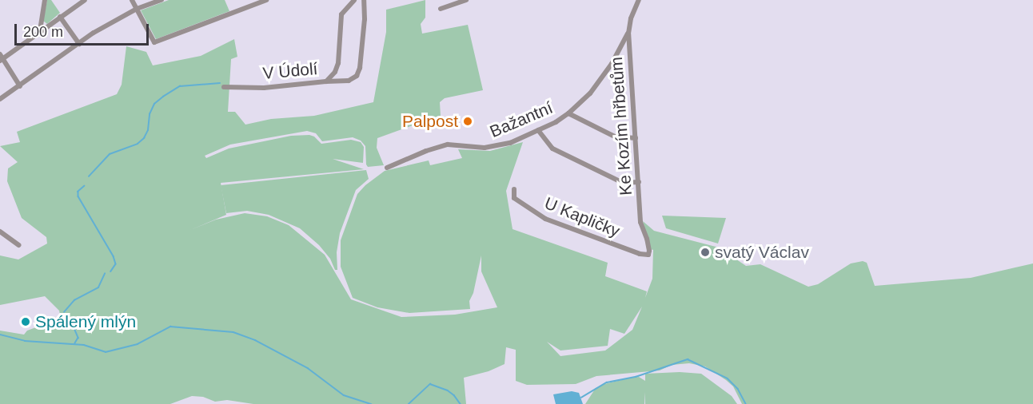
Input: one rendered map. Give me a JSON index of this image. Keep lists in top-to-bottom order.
{
  "streets": {
    "street": [
      "V Údolí",
      "Bažantní",
      "Ke Kozím hřbetům",
      "U Kapličky"
    ]
  },
  "crossings": [
    ["Bažantní", "Ke Kozím hřbetům"],
    ["Ke Kozím hřbetům", "U Kapličky"]
  ],
  "places": ["Palpost", "svatý Václav", "Spálený mlýn"],
  "scale_bar": "200 m"
}
